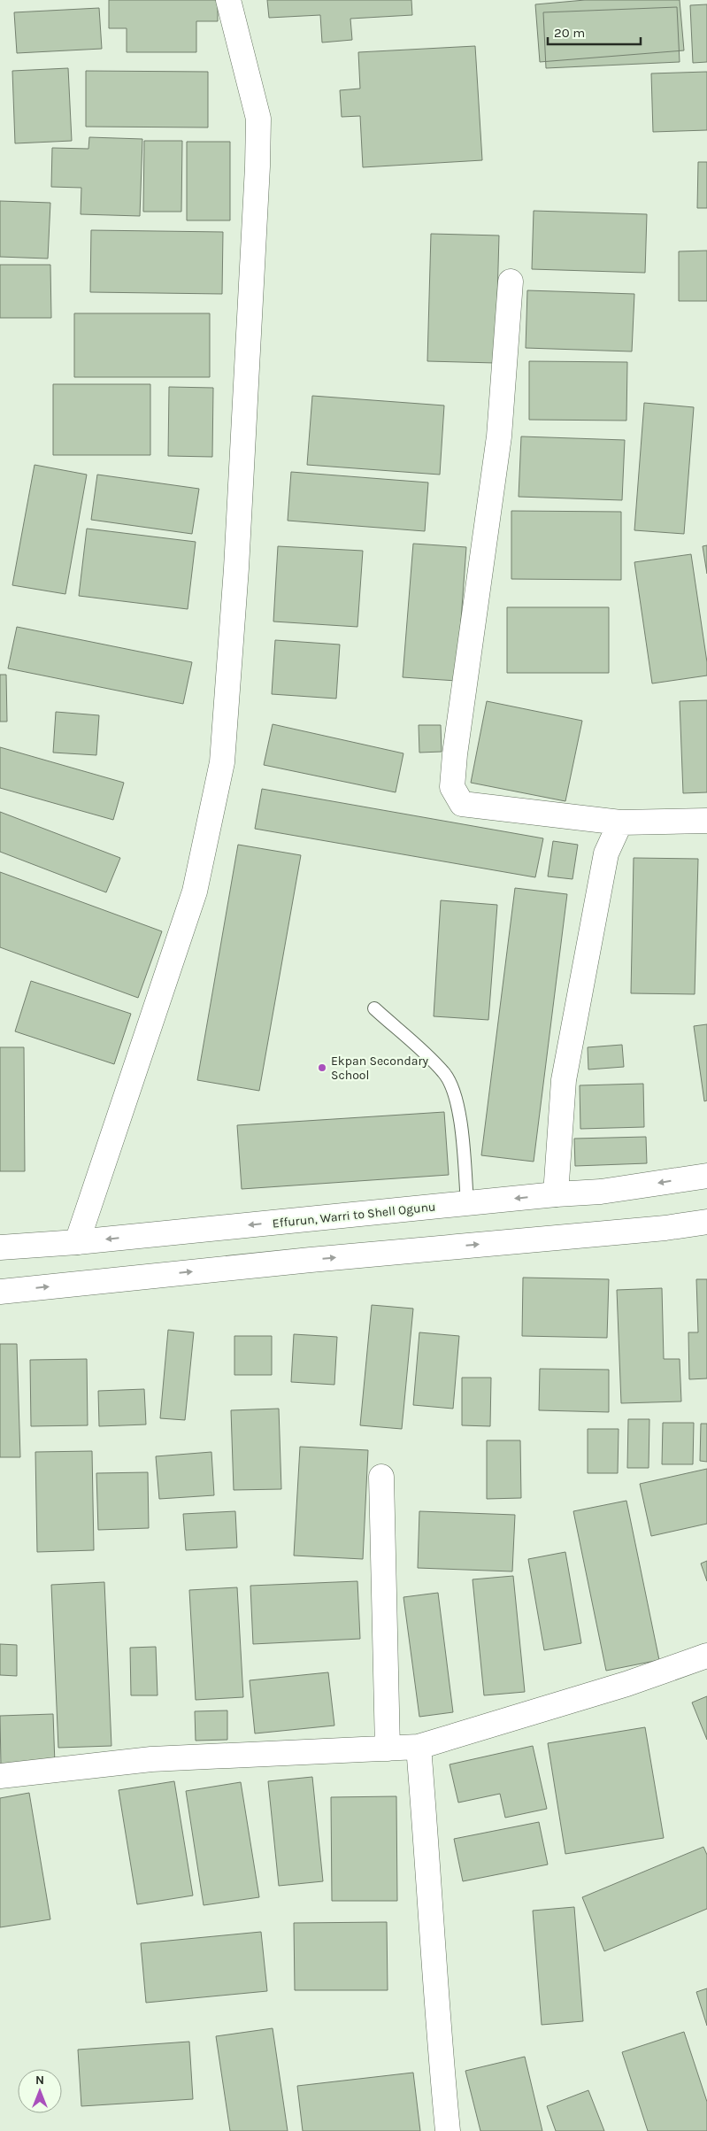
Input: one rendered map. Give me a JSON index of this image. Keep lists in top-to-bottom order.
{
  "streets": {
    "street": ["Effurun, Warri to Shell Ogunu"]
  },
  "places": ["Ekpan Secondary School"],
  "scale_bar": "20 m",
  "north": "top"
}
